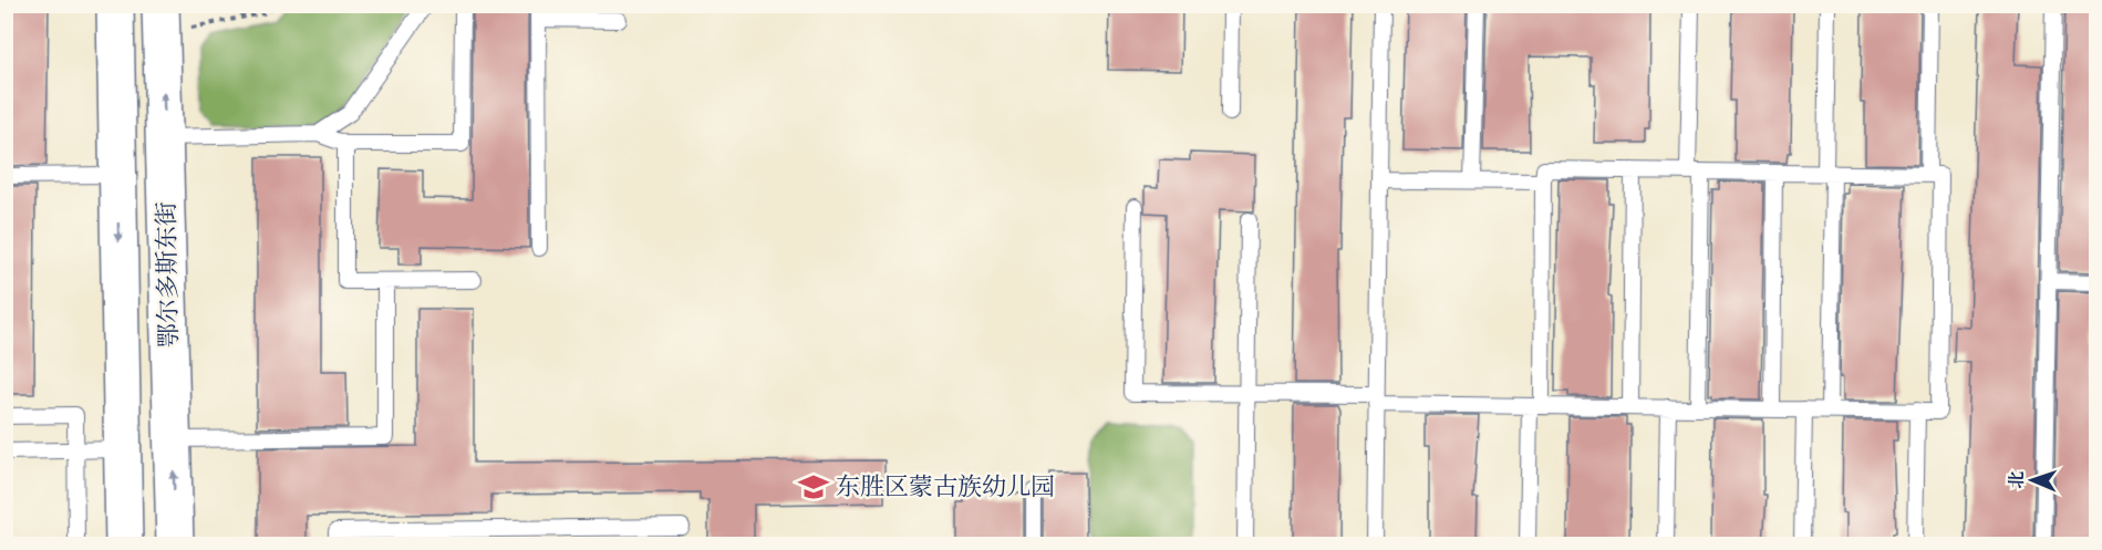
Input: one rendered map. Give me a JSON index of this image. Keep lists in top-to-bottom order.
{
  "streets": {
    "main road": ["鄂尔多斯东街"]
  },
  "places": {
    "school or university": ["东胜区蒙古族幼儿园"]
  },
  "north": "left"
}
